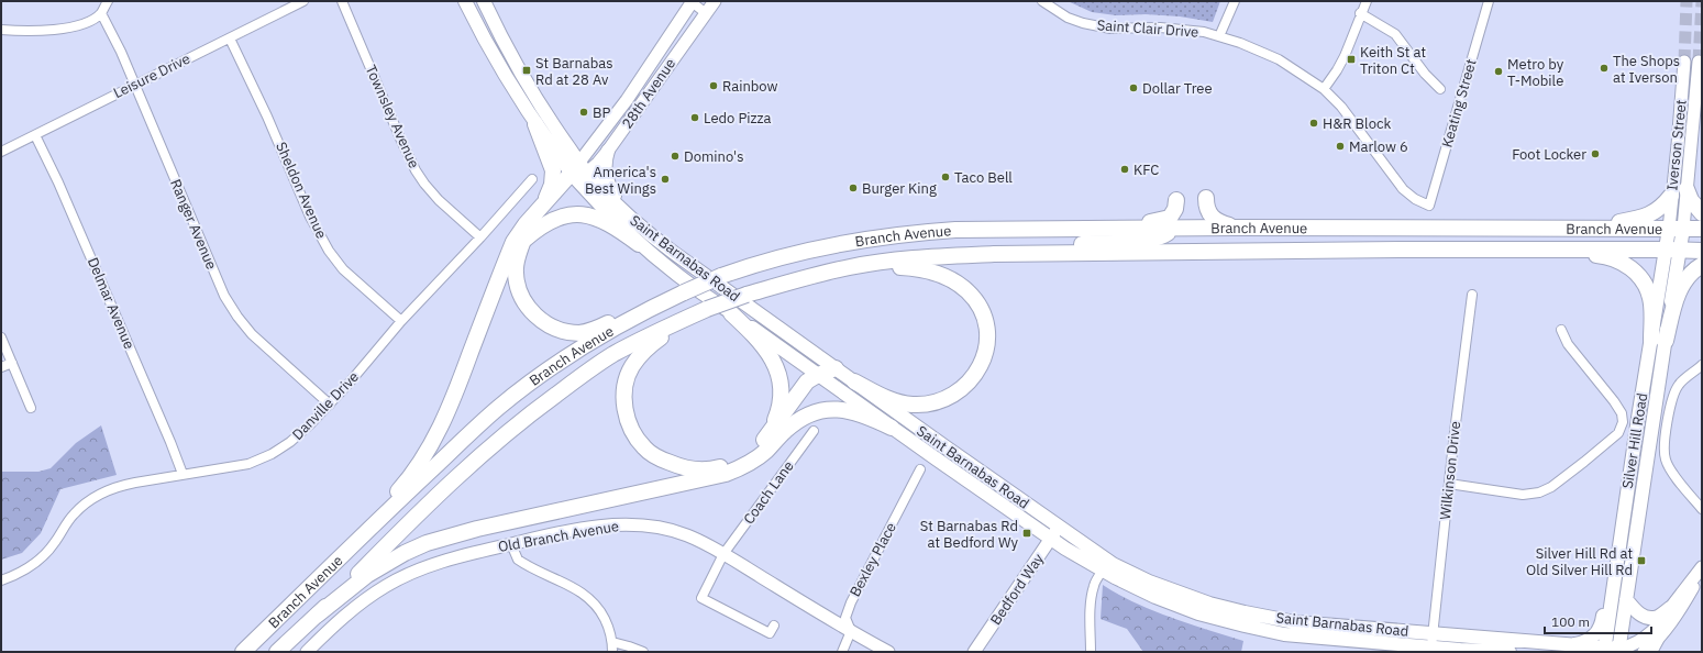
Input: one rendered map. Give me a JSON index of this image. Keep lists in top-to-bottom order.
{
  "streets": {
    "highway": ["Branch Avenue"],
    "main road": ["Saint Barnabas Road", "Silver Hill Road"],
    "street": [
      "Saint Clair Drive",
      "Leisure Drive",
      "28th Avenue",
      "Keating Street",
      "Townsley Avenue",
      "Iverson Street",
      "Sheldon Avenue",
      "Ranger Avenue",
      "Delmar Avenue",
      "Danville Drive",
      "Wilkinson Drive",
      "Coach Lane",
      "Old Branch Avenue",
      "Bexley Place",
      "Bedford Way"
    ]
  },
  "crossings": [
    ["Saint Clair Drive", "Keating Street"],
    ["Leisure Drive", "Sheldon Avenue"],
    ["Leisure Drive", "Ranger Avenue"],
    ["Leisure Drive", "Delmar Avenue"],
    ["28th Avenue", "Saint Barnabas Road"],
    ["Townsley Avenue", "Danville Drive"],
    ["Iverson Street", "Branch Avenue"],
    ["Iverson Street", "Silver Hill Road"],
    ["Sheldon Avenue", "Danville Drive"],
    ["Ranger Avenue", "Danville Drive"],
    ["Branch Avenue", "Silver Hill Road"],
    ["Saint Barnabas Road", "Silver Hill Road"],
    ["Saint Barnabas Road", "Wilkinson Drive"],
    ["Saint Barnabas Road", "Bedford Way"],
    ["Delmar Avenue", "Danville Drive"],
    ["Coach Lane", "Old Branch Avenue"],
    ["Old Branch Avenue", "Bexley Place"]
  ],
  "places": {
    "transit": [
      "Keith St at Triton Ct",
      "St Barnabas Rd at 28 Av",
      "St Barnabas Rd at Bedford Wy",
      "Silver Hill Rd at Old Silver Hill Rd"
    ],
    "other": [
      "The Shops at Iverson",
      "Metro by T-Mobile",
      "Rainbow",
      "Dollar Tree",
      "BP",
      "Ledo Pizza",
      "H&R Block",
      "Marlow 6",
      "Foot Locker",
      "Domino's",
      "KFC",
      "Taco Bell",
      "America's Best Wings",
      "Burger King"
    ]
  },
  "scale_bar": "100 m"
}
